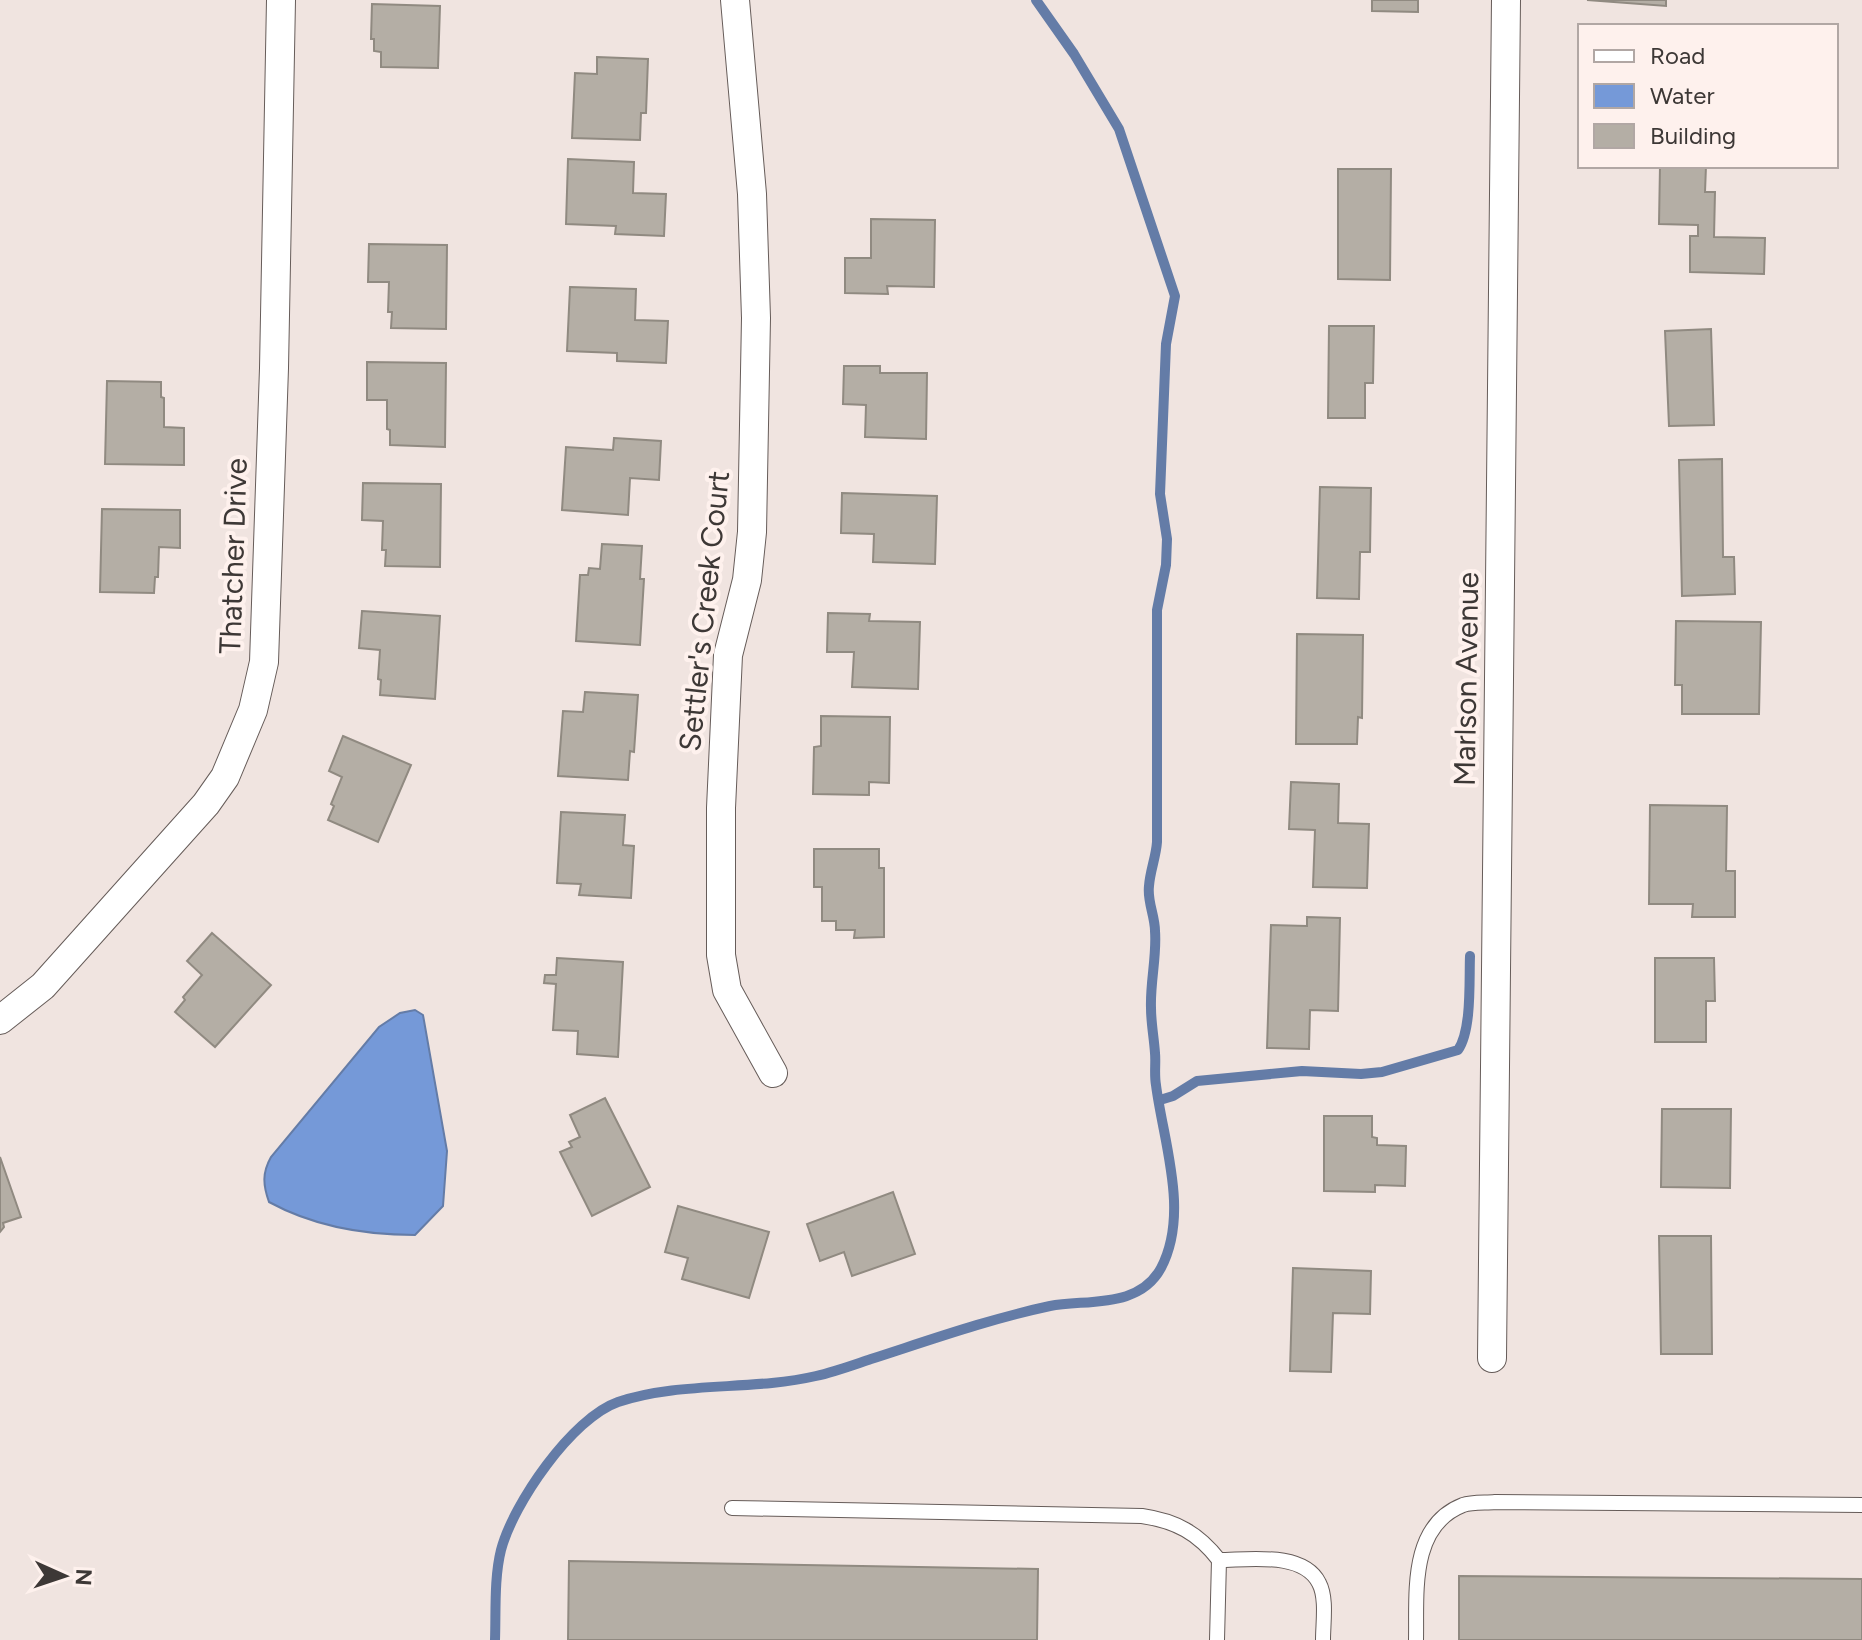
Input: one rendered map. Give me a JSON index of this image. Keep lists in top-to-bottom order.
{
  "streets": {
    "street": ["Thatcher Drive", "Settler's Creek Court", "Marlson Avenue"]
  },
  "legend": ["Road", "Water", "Building"],
  "north": "right"
}
